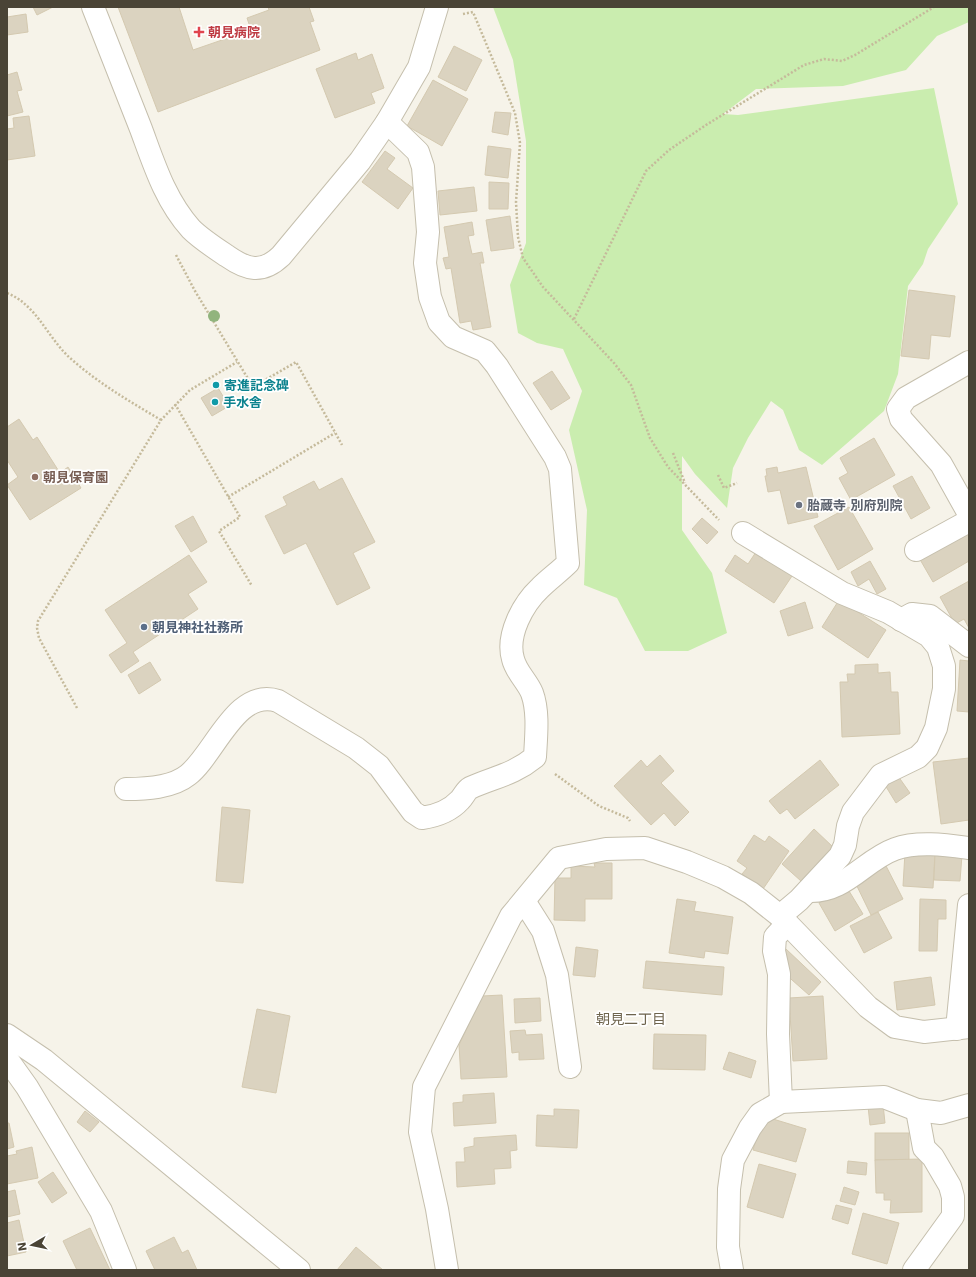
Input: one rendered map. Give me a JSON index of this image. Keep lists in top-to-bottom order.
{
  "districts": ["朝見二丁目"],
  "places": {
    "health": ["朝見病院"],
    "other": [
      "寄進記念碑",
      "手水舎",
      "朝見保育園",
      "胎蔵寺 別府別院",
      "朝見神社社務所"
    ]
  },
  "north": "left"
}
